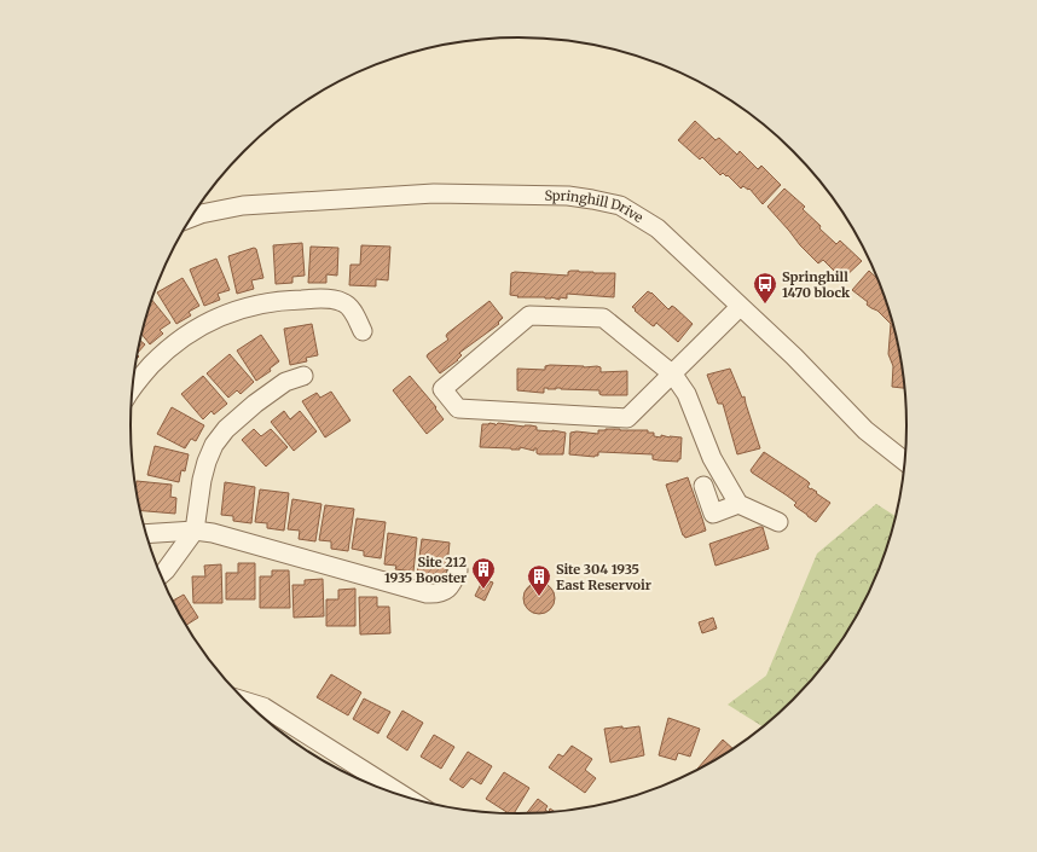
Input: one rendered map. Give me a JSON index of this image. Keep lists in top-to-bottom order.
{
  "streets": {
    "street": ["Springhill Drive"]
  },
  "places": {
    "bus stop": ["Springhill 1470 block"],
    "building": ["Site 212 1935 Booster", "Site 304 1935 East Reservoir"]
  }
}
